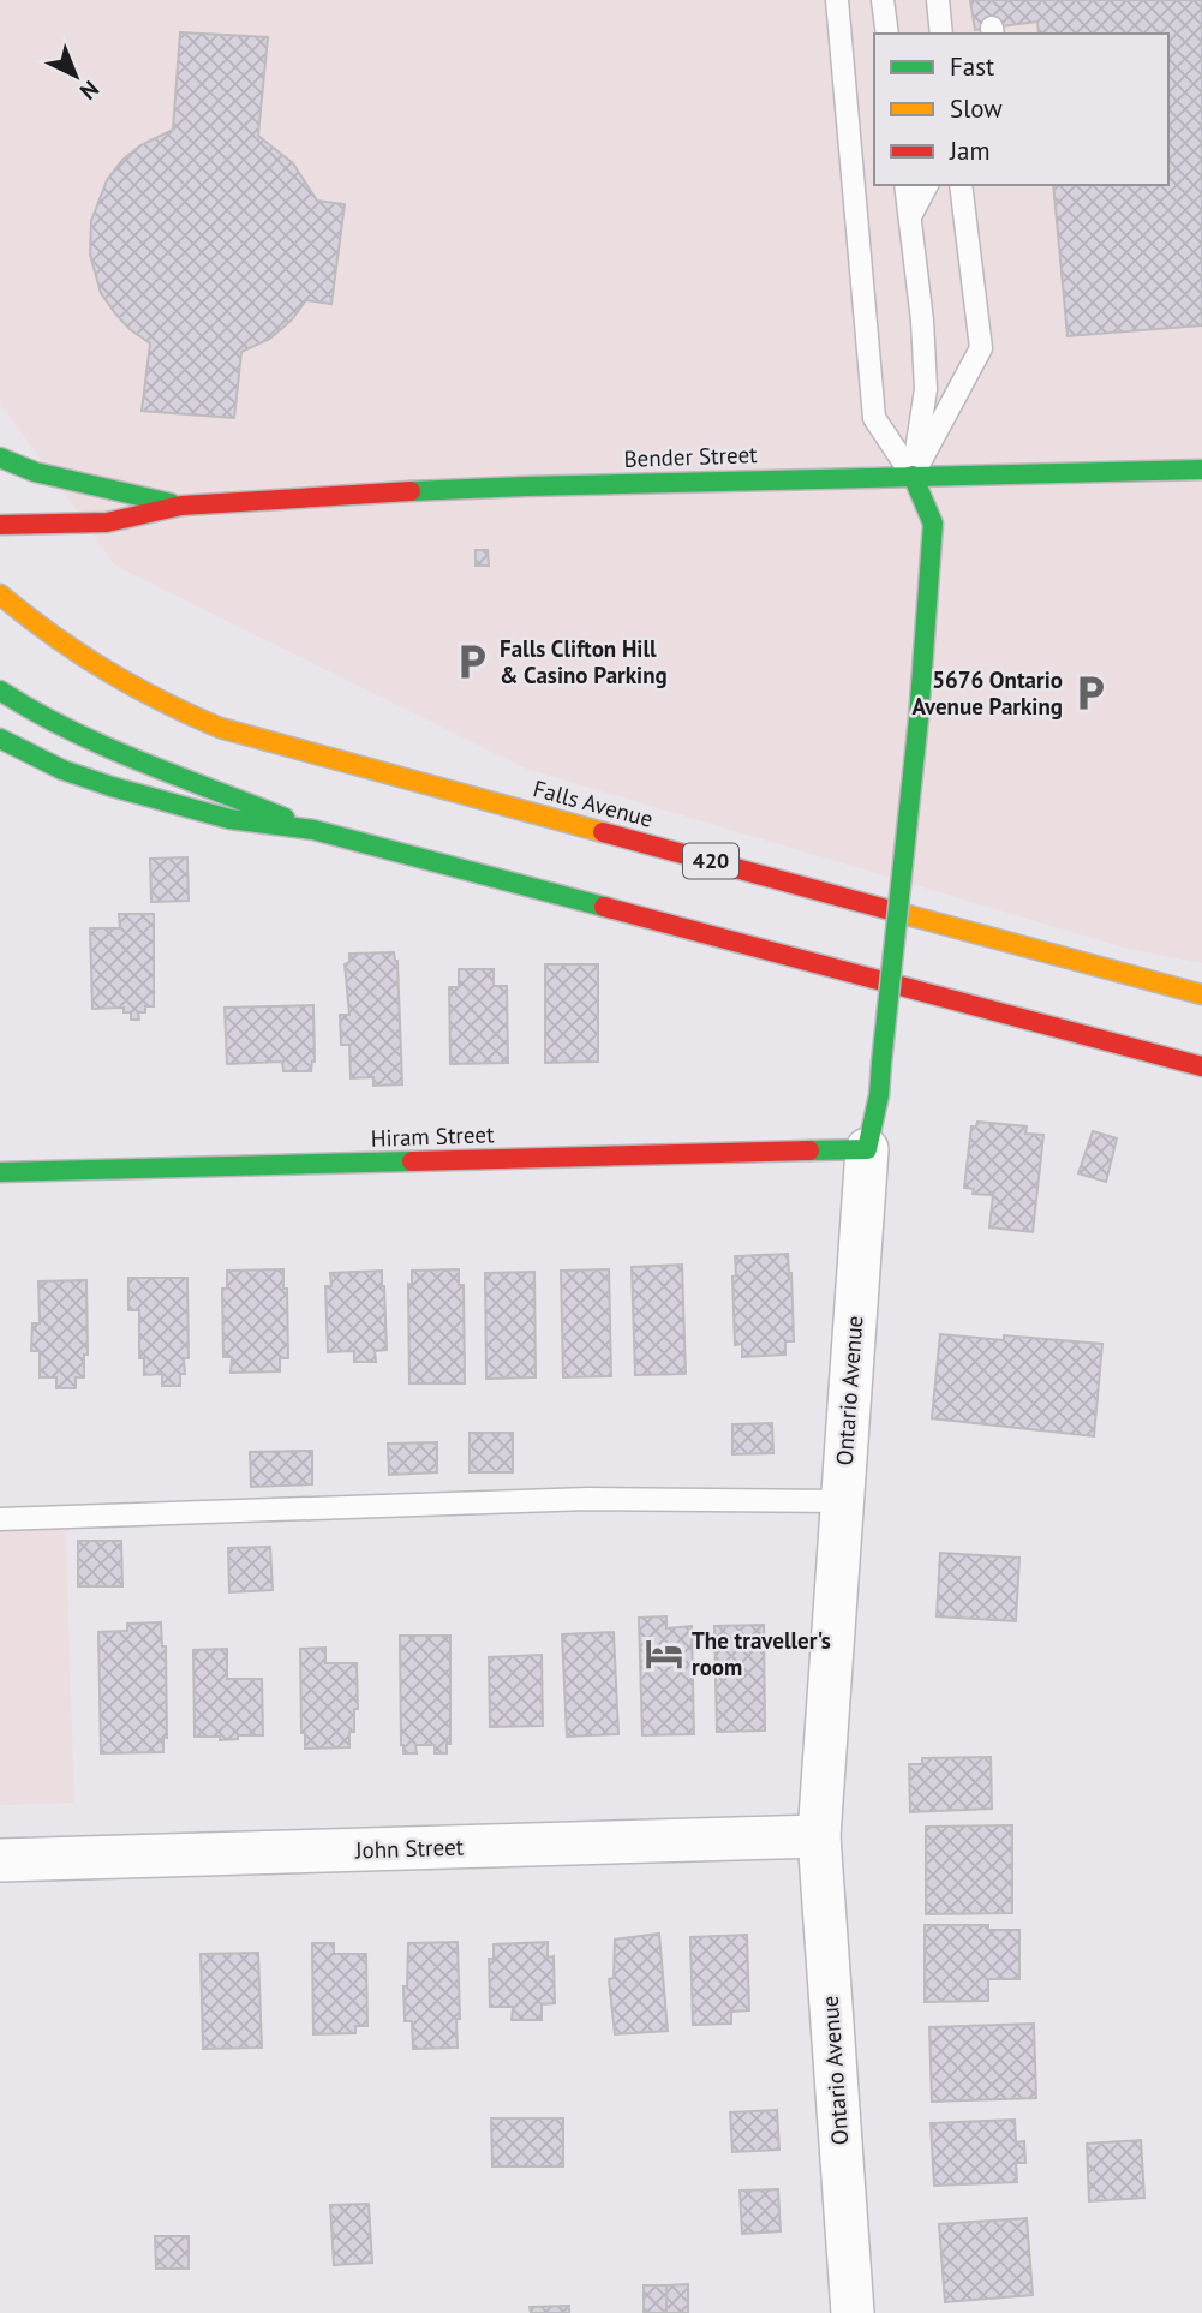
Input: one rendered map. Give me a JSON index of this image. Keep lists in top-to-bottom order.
{
  "streets": {
    "main road": [
      "Bender Street",
      "Falls Avenue",
      "420",
      "Hiram Street",
      "Ontario Avenue"
    ],
    "street": ["John Street"]
  },
  "crossings": [
    ["Bender Street", "Ontario Avenue"],
    ["Hiram Street", "Ontario Avenue"],
    ["Ontario Avenue", "John Street"]
  ],
  "places": {
    "parking": ["Falls Clifton Hill & Casino Parking", "5676 Ontario Avenue Parking"],
    "hotel": ["The traveller's room"]
  },
  "legend": ["Fast", "Slow", "Jam"],
  "north": "bottom right"
}
